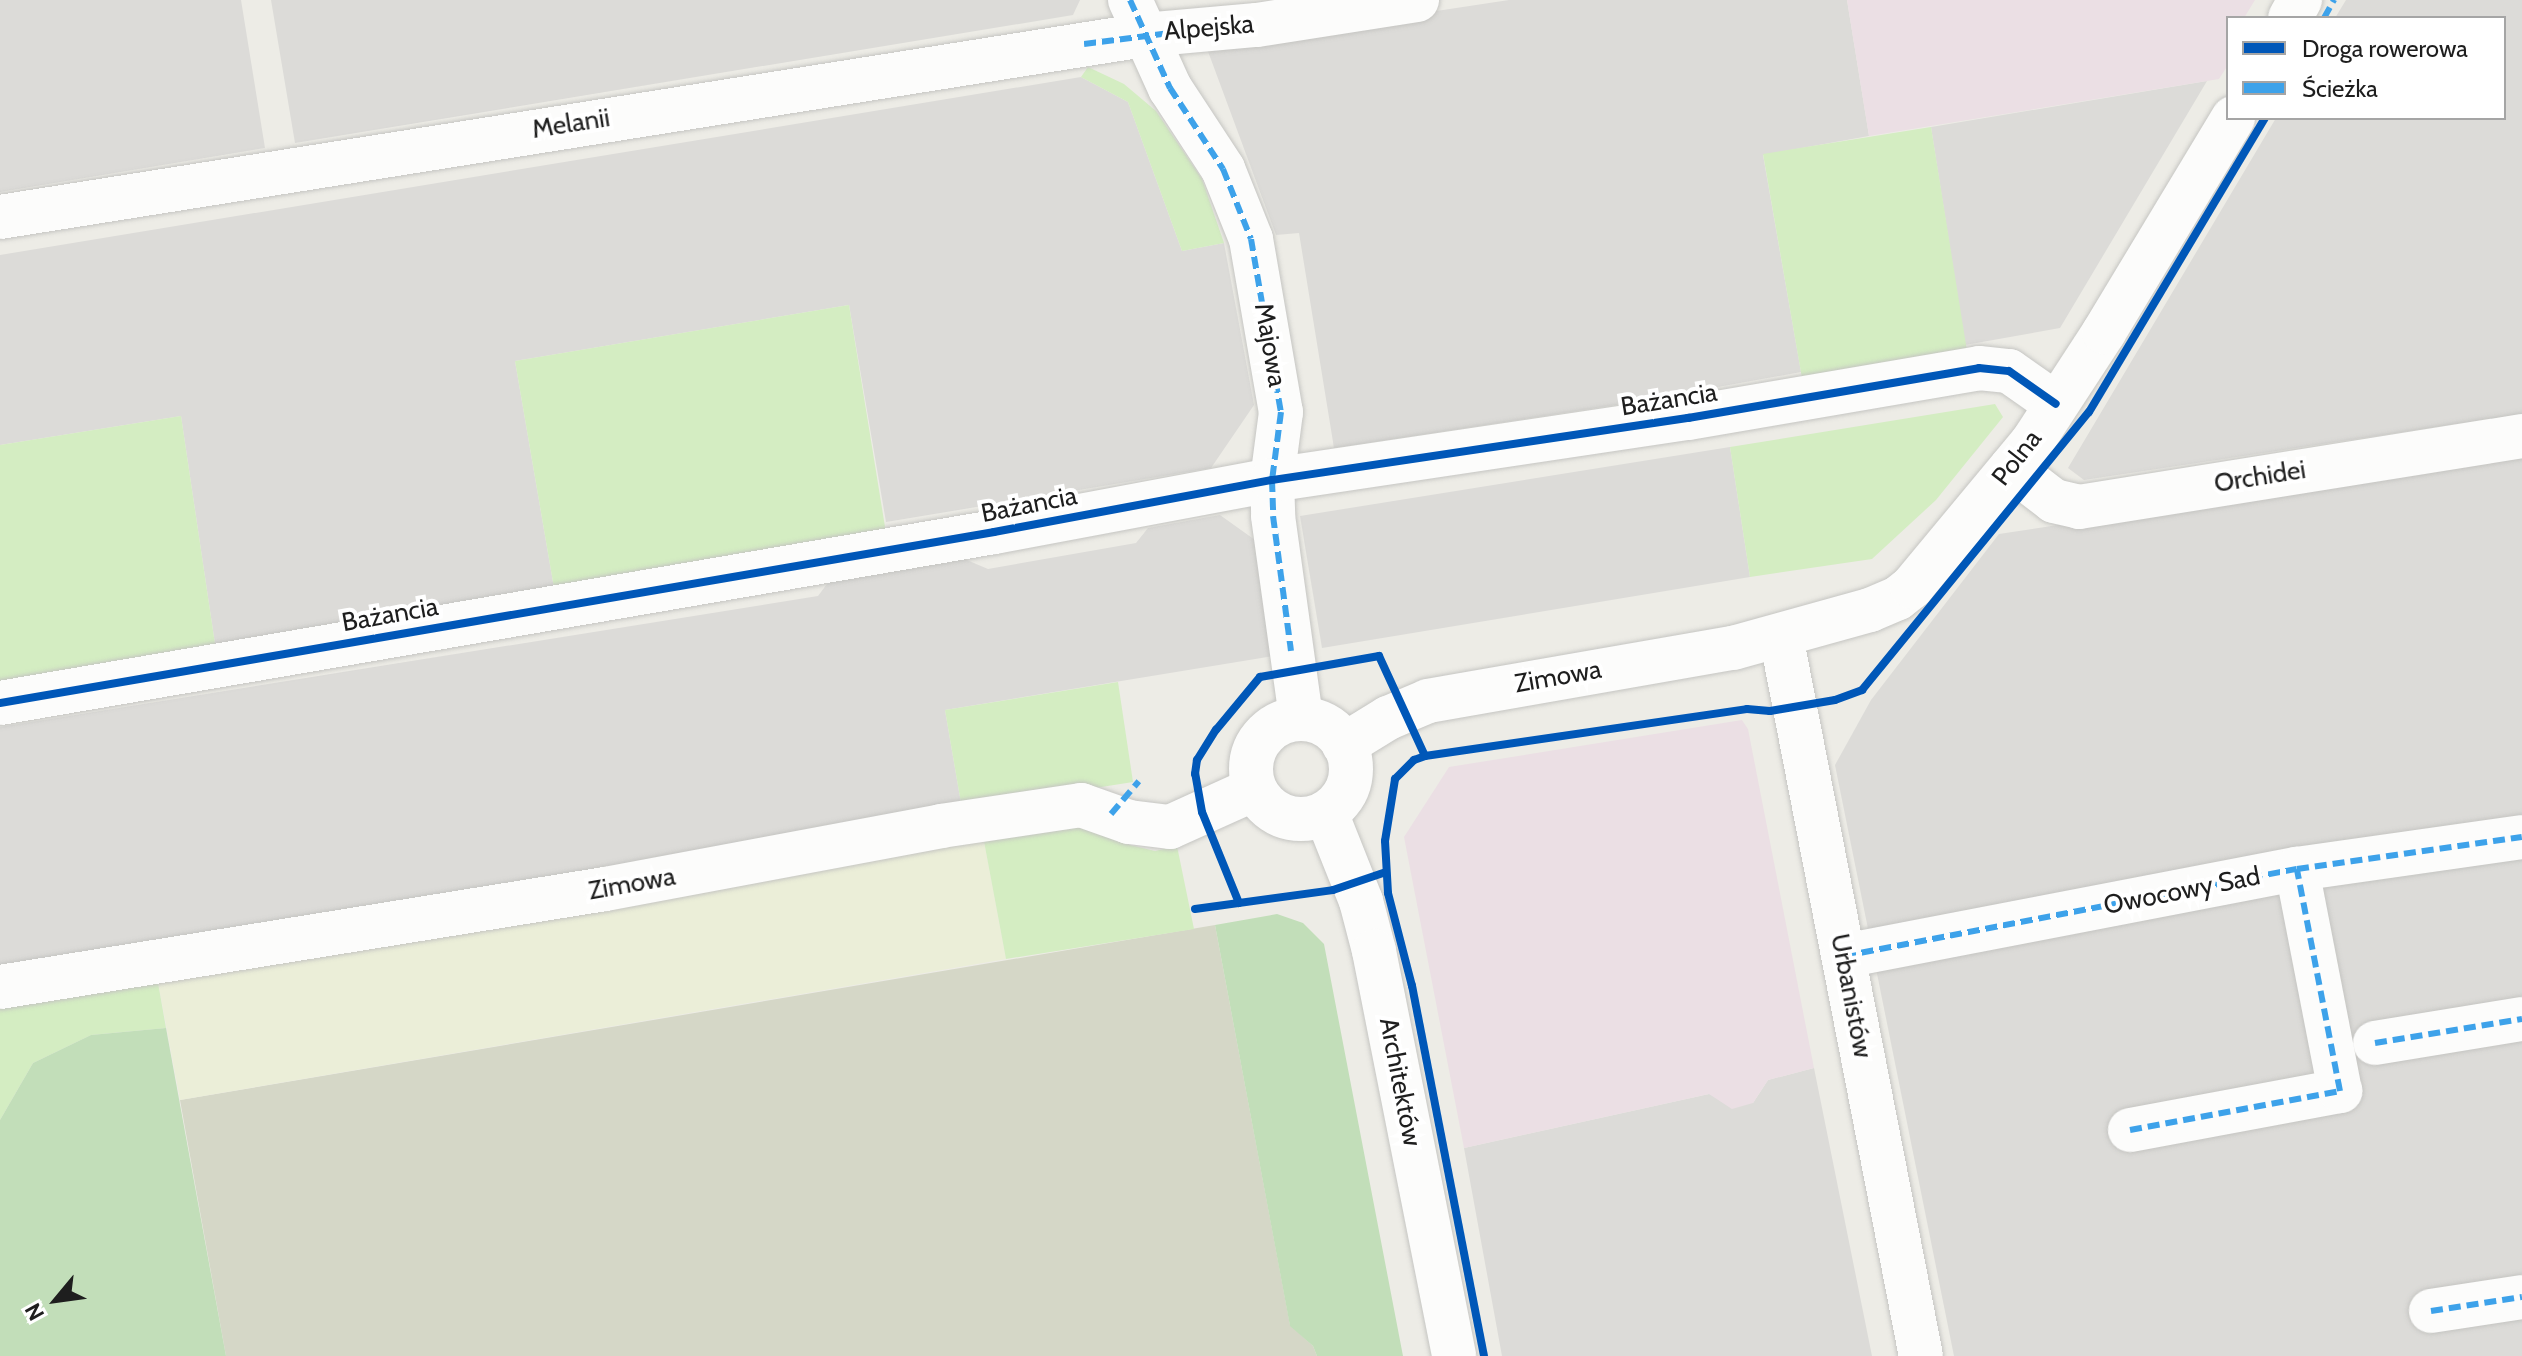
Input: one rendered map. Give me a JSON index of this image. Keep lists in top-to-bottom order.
{
  "streets": {
    "street": [
      "Alpejska",
      "Melanii",
      "Majowa",
      "Bażancia",
      "Polna",
      "Orchidei",
      "Zimowa",
      "Owocowy Sad",
      "Urbanistów",
      "Architektów"
    ]
  },
  "crossings": [
    ["Alpejska", "Melanii"],
    ["Alpejska", "Majowa"],
    ["Melanii", "Majowa"],
    ["Majowa", "Bażancia"],
    ["Majowa", "Zimowa"],
    ["Majowa", "Architektów"],
    ["Bażancia", "Polna"],
    ["Polna", "Orchidei"],
    ["Polna", "Zimowa"],
    ["Polna", "Urbanistów"],
    ["Zimowa", "Urbanistów"],
    ["Zimowa", "Architektów"],
    ["Owocowy Sad", "Urbanistów"]
  ],
  "legend": ["Droga rowerowa", "Ścieżka"],
  "north": "bottom left"
}
